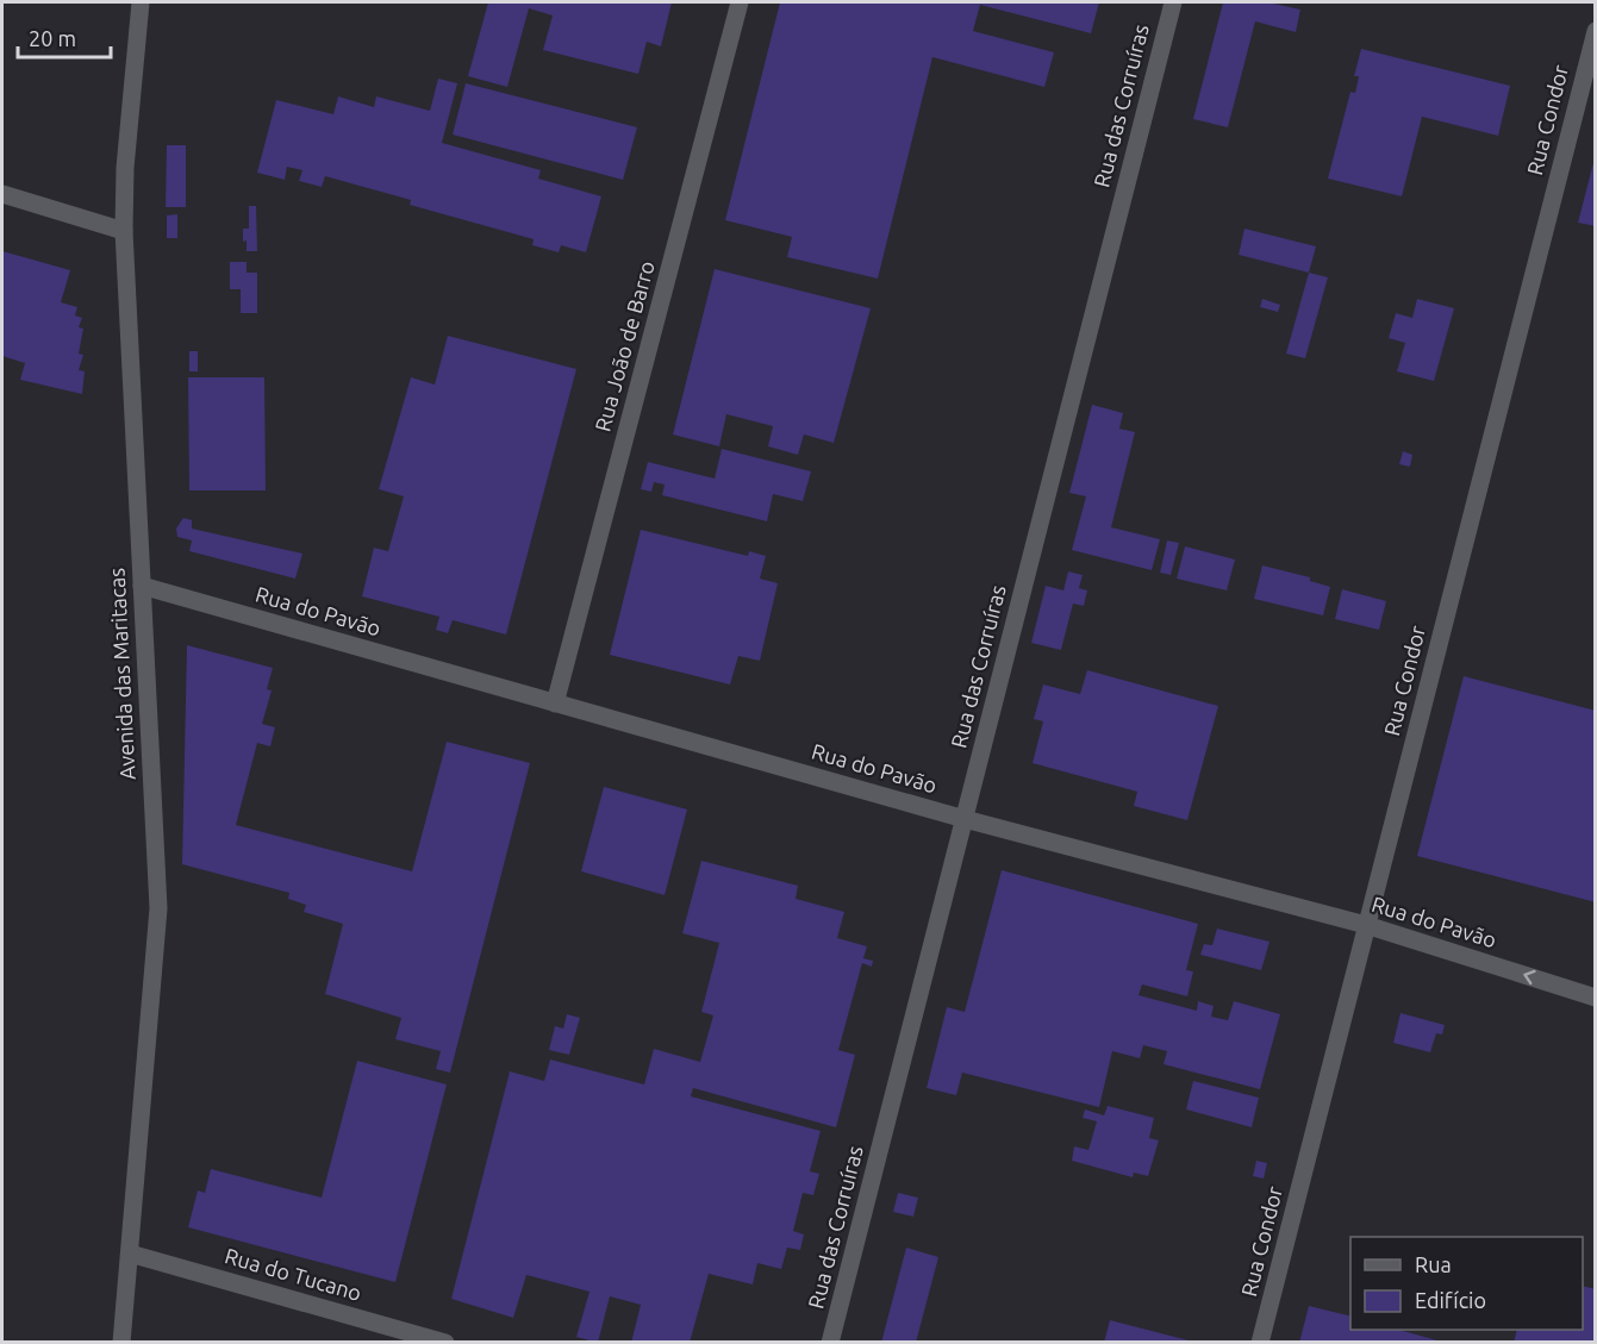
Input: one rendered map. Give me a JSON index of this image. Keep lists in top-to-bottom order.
{
  "streets": {
    "street": [
      "Rua das Corruíras",
      "Rua Condor",
      "Rua João de Barro",
      "Rua do Pavão",
      "Avenida das Maritacas",
      "Rua do Tucano"
    ]
  },
  "crossings": [
    ["Rua das Corruíras", "Rua do Pavão"],
    ["Rua Condor", "Rua do Pavão"],
    ["Rua João de Barro", "Rua do Pavão"],
    ["Rua do Pavão", "Avenida das Maritacas"],
    ["Avenida das Maritacas", "Rua do Tucano"]
  ],
  "legend": ["Rua", "Edifício"],
  "scale_bar": "20 m"
}
